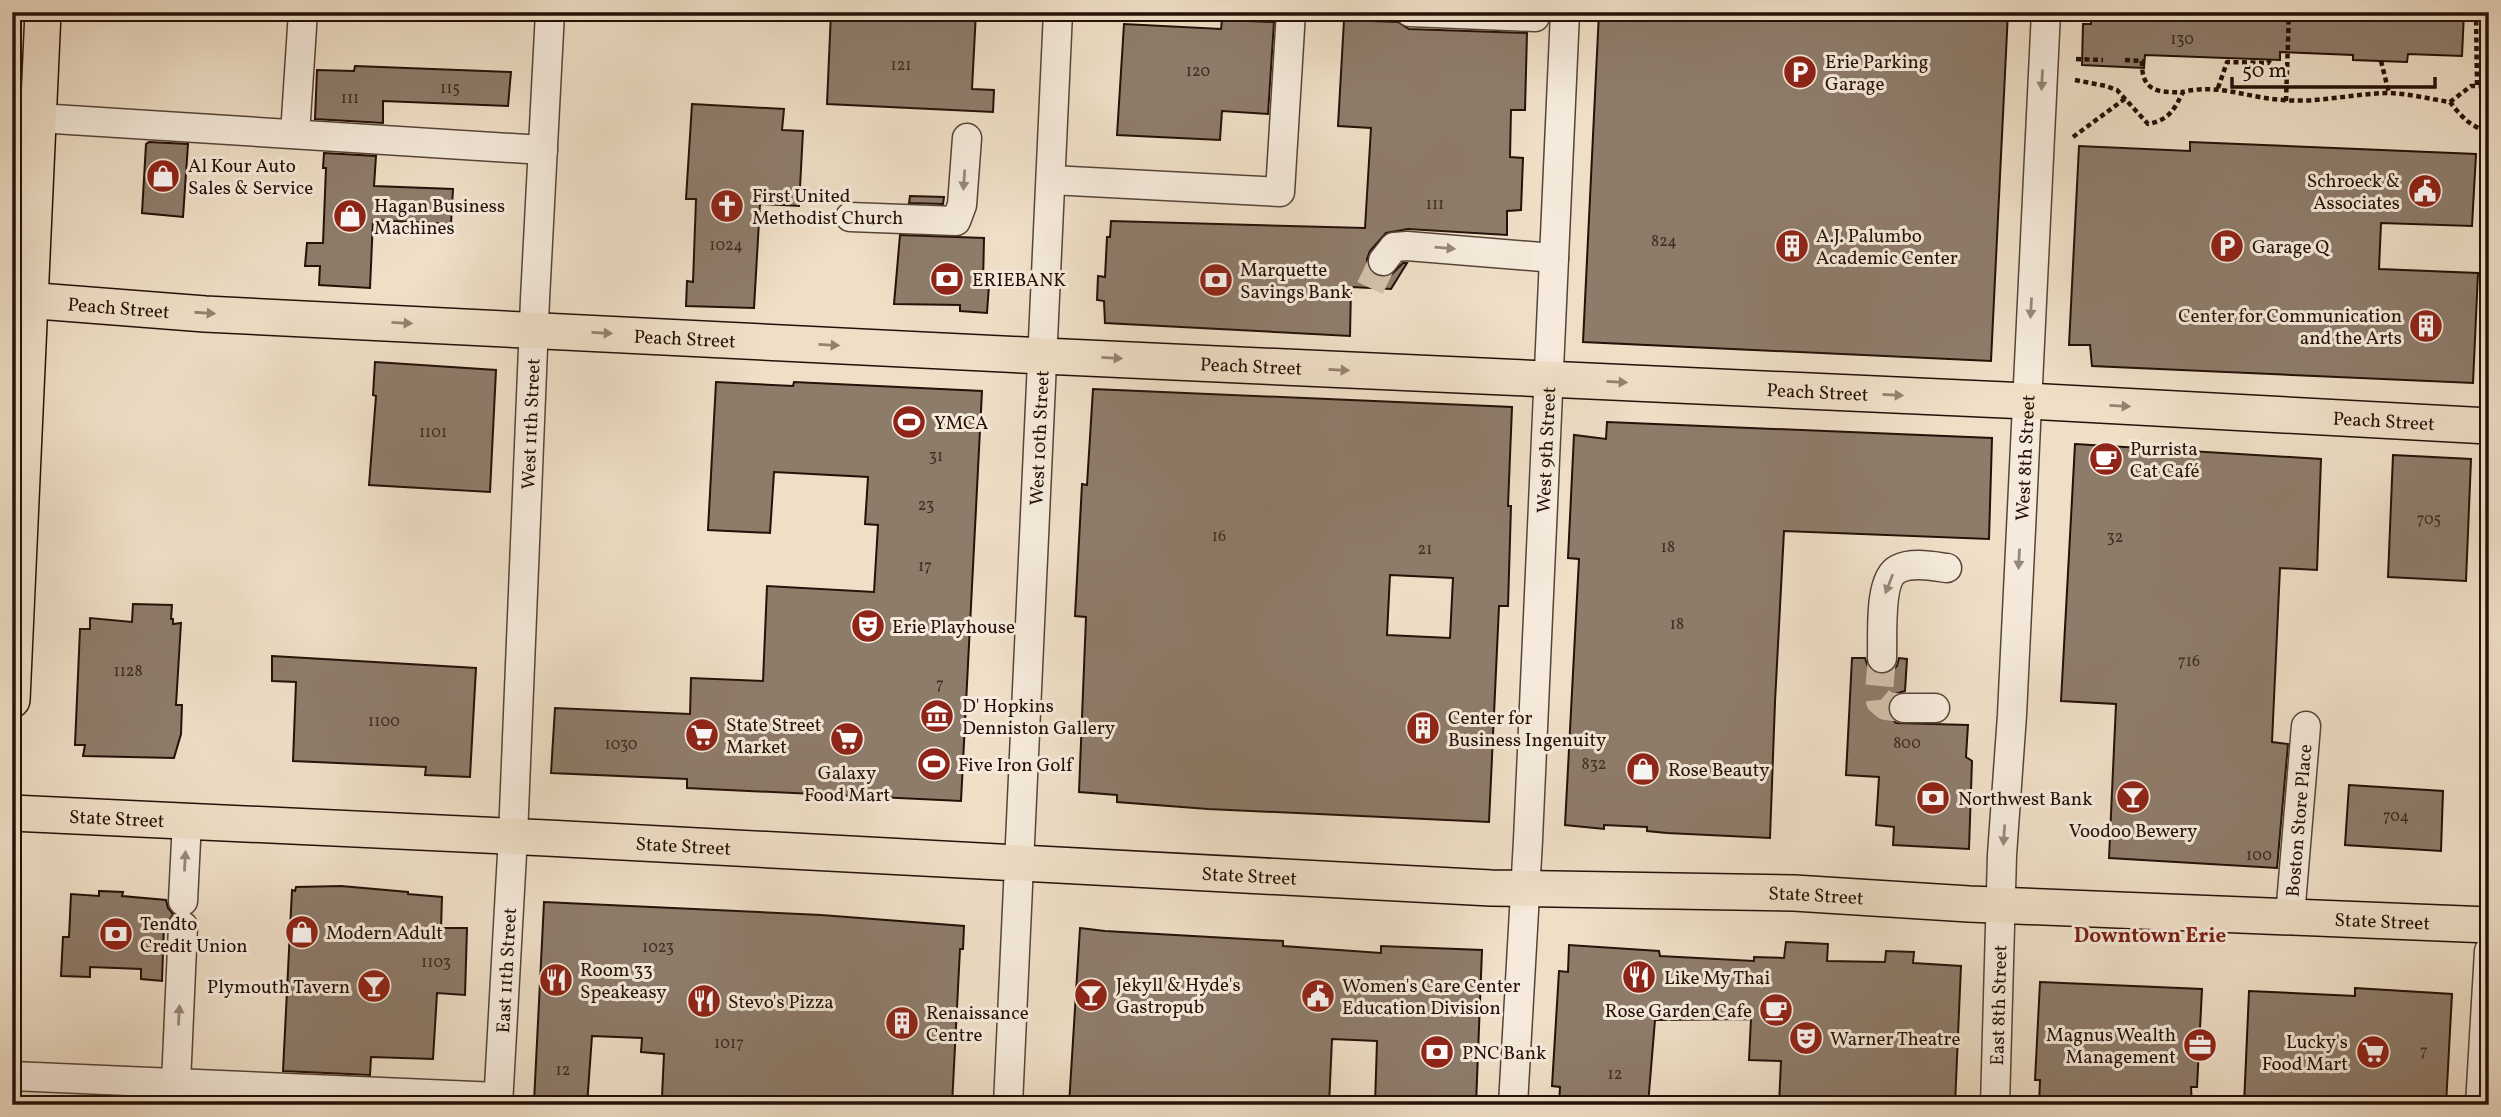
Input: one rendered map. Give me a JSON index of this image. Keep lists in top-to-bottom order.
{
  "streets": {
    "main road": ["Peach Street", "State Street"],
    "street": [
      "West 11th Street",
      "West 10th Street",
      "West 9th Street",
      "West 8th Street",
      "Boston Store Place",
      "East 11th Street",
      "East 8th Street"
    ]
  },
  "crossings": [
    ["Peach Street", "West 11th Street"],
    ["Peach Street", "West 10th Street"],
    ["Peach Street", "West 9th Street"],
    ["Peach Street", "West 8th Street"],
    ["West 11th Street", "State Street"],
    ["West 11th Street", "East 11th Street"],
    ["West 10th Street", "State Street"],
    ["West 9th Street", "State Street"],
    ["West 8th Street", "State Street"],
    ["West 8th Street", "East 8th Street"],
    ["State Street", "Boston Store Place"],
    ["State Street", "East 11th Street"],
    ["State Street", "East 8th Street"]
  ],
  "one_way": ["Peach Street", "West 8th Street"],
  "districts": ["Downtown Erie"],
  "places": {
    "parking": ["Erie Parking Garage", "Garage Q"],
    "shop": [
      "Al Kour Auto Sales & Service",
      "Hagan Business Machines",
      "Rose Beauty",
      "Modern Adult"
    ],
    "public building": ["Schroeck & Associates", "Women's Care Center Education Division"],
    "church": ["First United Methodist Church"],
    "building": [
      "A.J. Palumbo Academic Center",
      "Center for Communication and the Arts",
      "Center for Business Ingenuity",
      "Renaissance Centre"
    ],
    "bank": [
      "ERIEBANK",
      "Marquette Savings Bank",
      "Northwest Bank",
      "Tendto Credit Union",
      "PNC Bank"
    ],
    "sports": ["YMCA", "Five Iron Golf"],
    "cafe": ["Purrista Cat Café", "Rose Garden Cafe"],
    "theatre": ["Erie Playhouse", "Warner Theatre"],
    "museum": ["D' Hopkins Denniston Gallery"],
    "supermarket": ["State Street Market", "Galaxy Food Mart", "Lucky's Food Mart"],
    "bar": ["Voodoo Bewery", "Plymouth Tavern", "Jekyll & Hyde's Gastropub"],
    "restaurant": ["Like My Thai", "Room 33 Speakeasy", "Stevo's Pizza"],
    "office": ["Magnus Wealth Management"]
  },
  "house_numbers": [
    "130",
    "121",
    "120",
    "115",
    "111",
    "111",
    "824",
    "1024",
    "1101",
    "31",
    "23",
    "705",
    "16",
    "32",
    "18",
    "21",
    "17",
    "18",
    "716",
    "1128",
    "7",
    "1100",
    "800",
    "1030",
    "832",
    "704",
    "100",
    "1023",
    "1103",
    "1017",
    "7",
    "12",
    "12"
  ],
  "scale_bar": "50 m"
}
